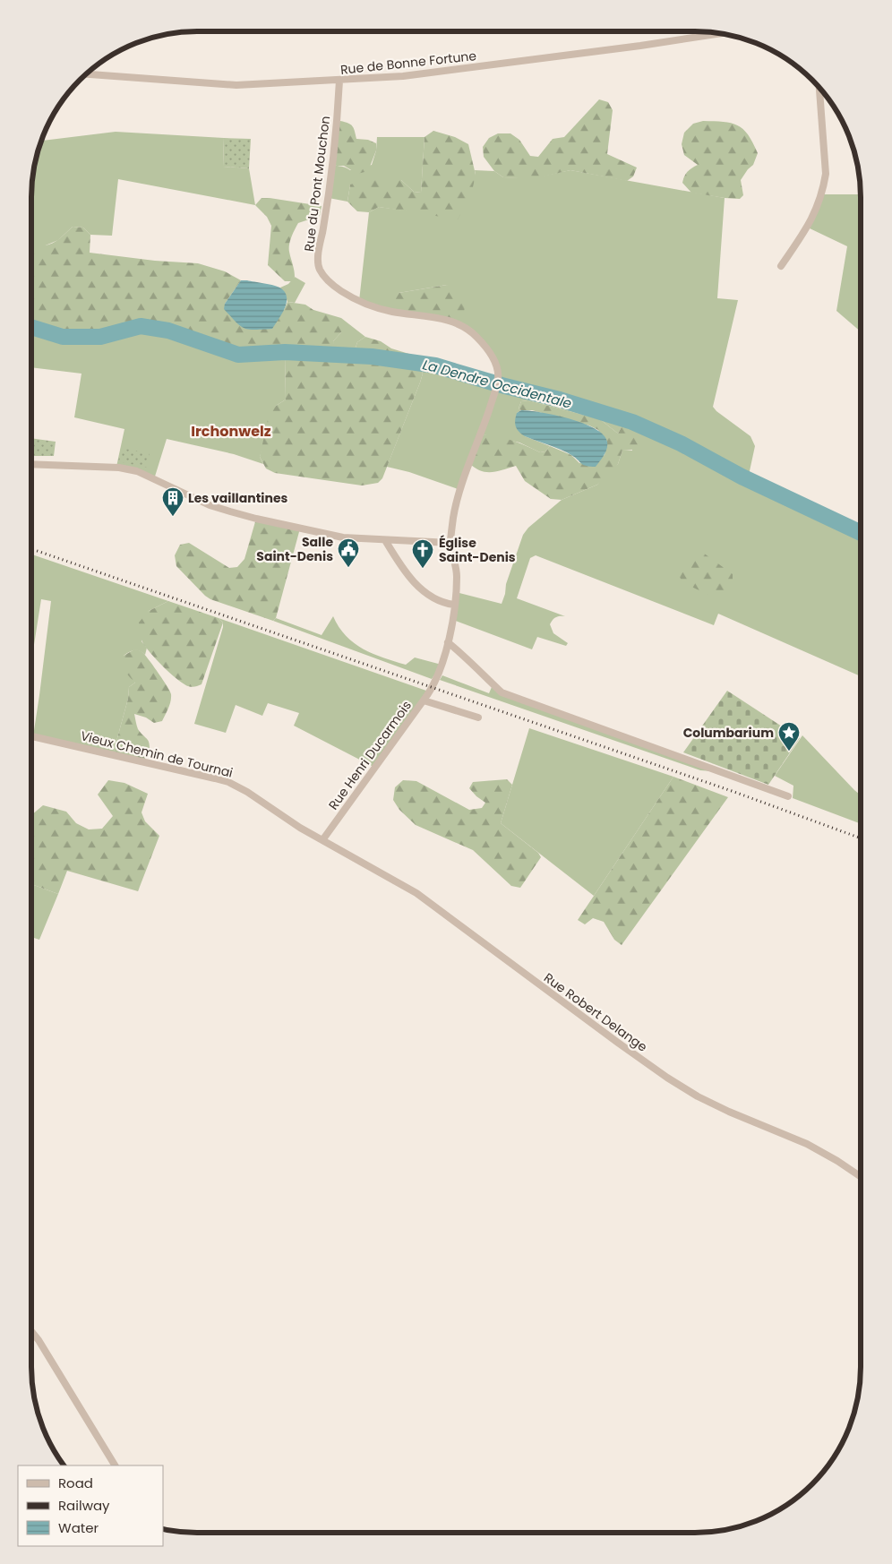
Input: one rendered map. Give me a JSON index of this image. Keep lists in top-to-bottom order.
{
  "streets": {
    "street": [
      "Rue de Bonne Fortune",
      "Rue du Pont Mouchon",
      "Vieux Chemin de Tournai",
      "Rue Henri Ducarmois",
      "Rue Robert Delange"
    ]
  },
  "crossings": [
    ["Rue de Bonne Fortune", "Rue du Pont Mouchon"],
    ["Rue du Pont Mouchon", "Rue Henri Ducarmois"],
    ["Vieux Chemin de Tournai", "Rue Henri Ducarmois"],
    ["Vieux Chemin de Tournai", "Rue Robert Delange"],
    ["Rue Henri Ducarmois", "Rue Robert Delange"]
  ],
  "districts": ["Irchonwelz"],
  "water": ["La Dendre Occidentale"],
  "places": {
    "building": ["Les vaillantines"],
    "public building": ["Salle Saint-Denis"],
    "church": ["Église Saint-Denis"],
    "place": ["Columbarium"]
  },
  "legend": ["Road", "Railway", "Water"]
}
